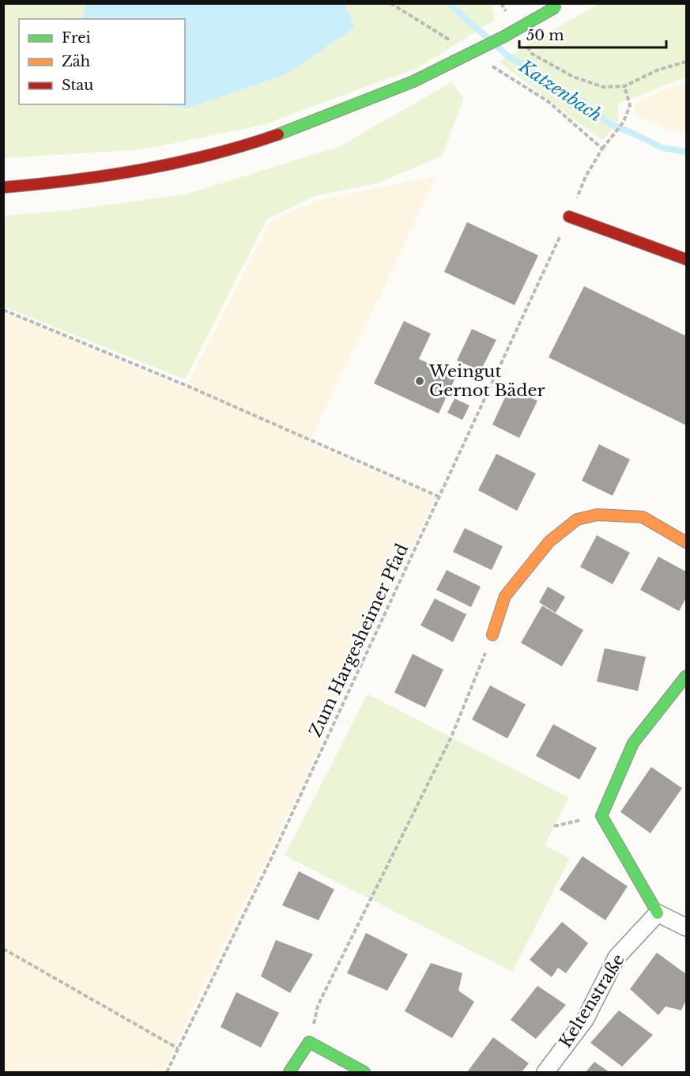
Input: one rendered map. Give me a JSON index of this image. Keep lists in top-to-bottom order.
{
  "streets": {
    "street": ["Keltenstraße"],
    "path": ["Zum Hargesheimer Pfad"]
  },
  "water": ["Katzenbach"],
  "places": ["Weingut Gernot Bäder"],
  "legend": ["Frei", "Zäh", "Stau"],
  "scale_bar": "50 m"
}
